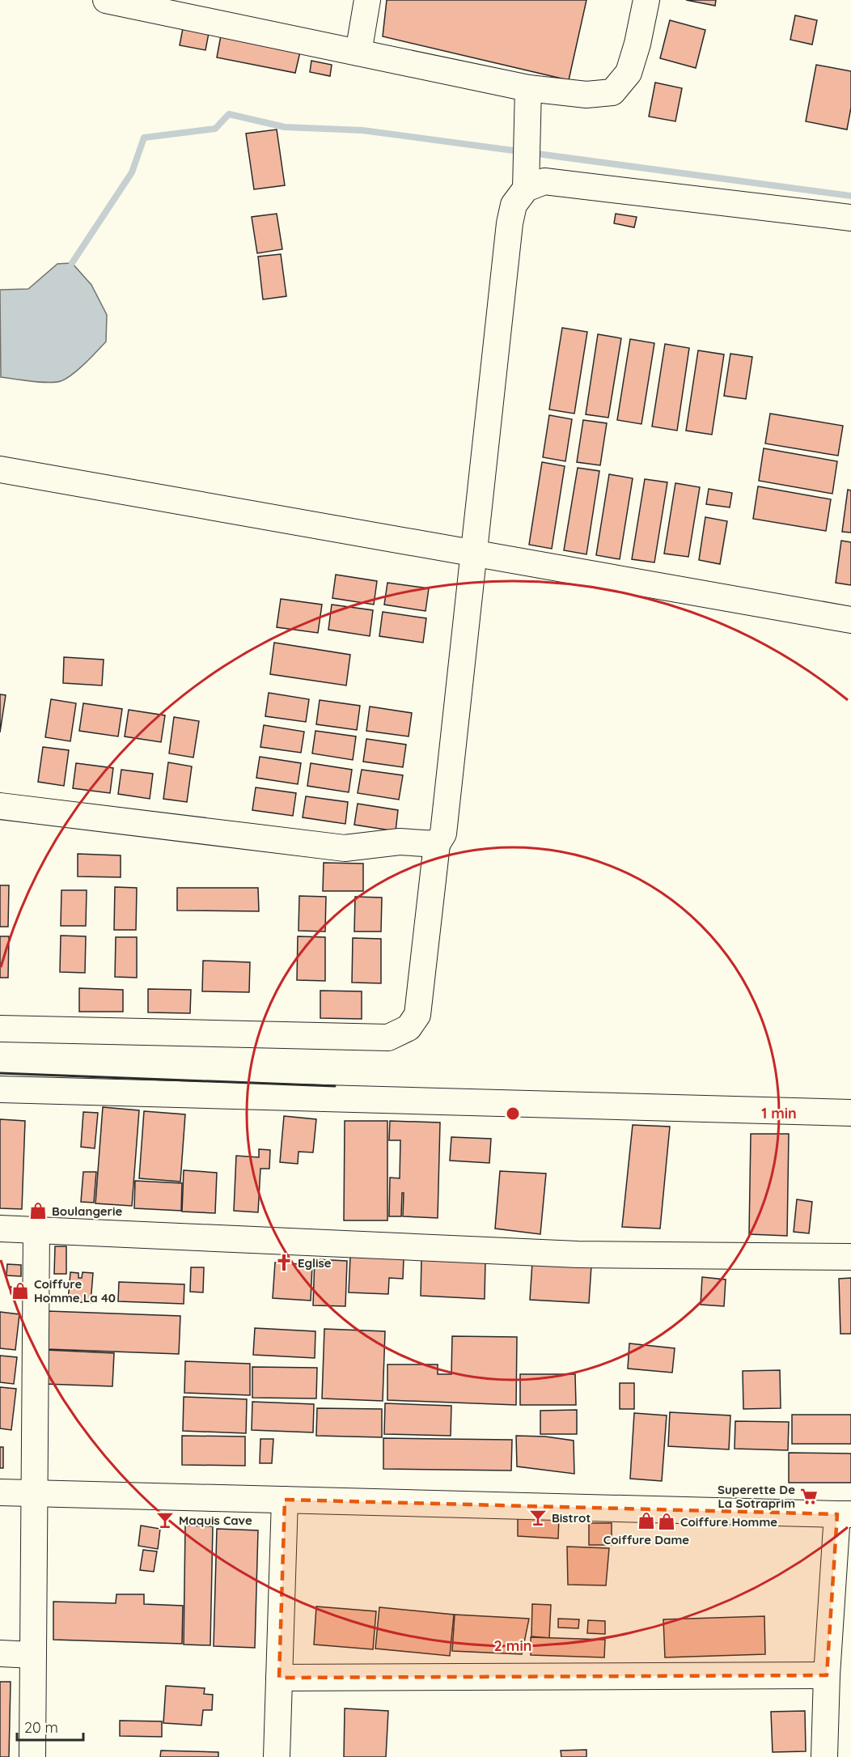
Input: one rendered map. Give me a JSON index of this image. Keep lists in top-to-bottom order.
{
  "places": {
    "shop": [
      "Boulangerie",
      "Coiffure Homme La 40",
      "Coiffure Dame",
      "Coiffure Homme"
    ],
    "church": ["Eglise"],
    "supermarket": ["Superette De La Sotraprim"],
    "bar": ["Bistrot", "Maquis Cave"]
  },
  "scale_bar": "20 m",
  "rings": ["1 min", "2 min"]
}
